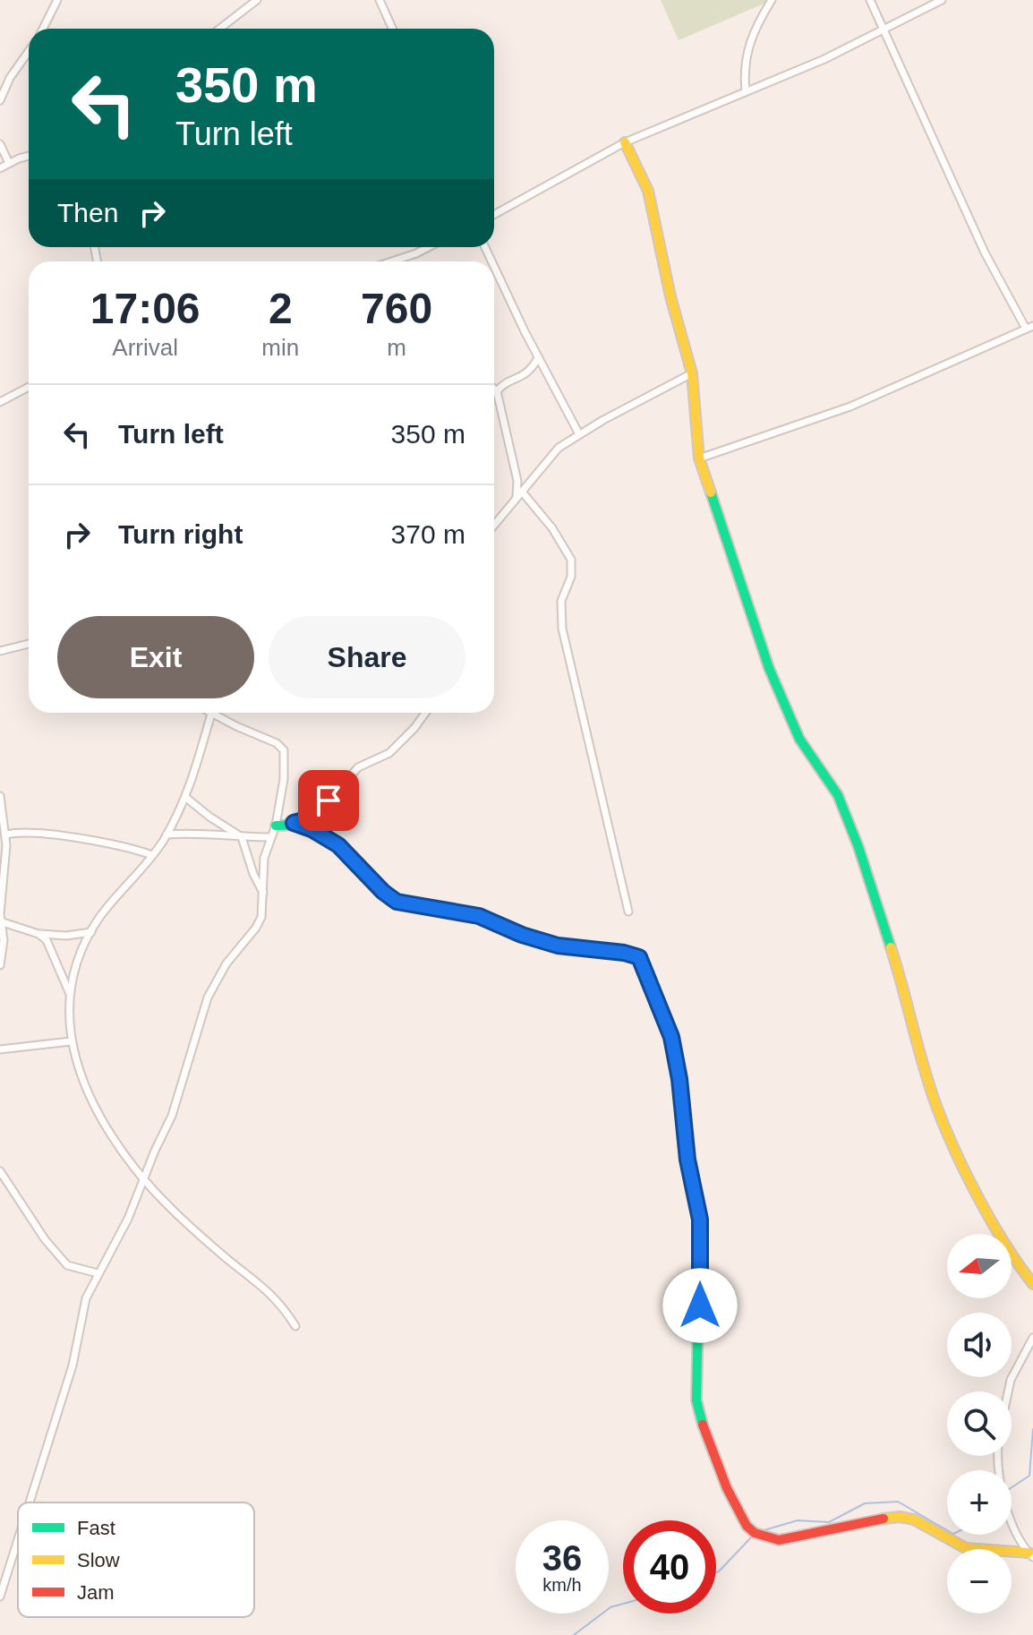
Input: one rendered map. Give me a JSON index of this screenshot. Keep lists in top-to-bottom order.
{
  "legend": ["Fast", "Slow", "Jam"],
  "north": "left",
  "page": {
    "turn": ["350 m", "Turn left"],
    "then": "Then",
    "eta": [
      "17:06",
      "Arrival",
      "2",
      "min",
      "760",
      "m"
    ],
    "list": [
      {
        "name": "Turn left",
        "value": "350 m"
      },
      {
        "name": "Turn right",
        "value": "370 m"
      }
    ],
    "buttons": ["Exit", "Share"],
    "map_buttons": ["+", "−"],
    "speed": "36 km/h",
    "limit": "40"
  }
}
